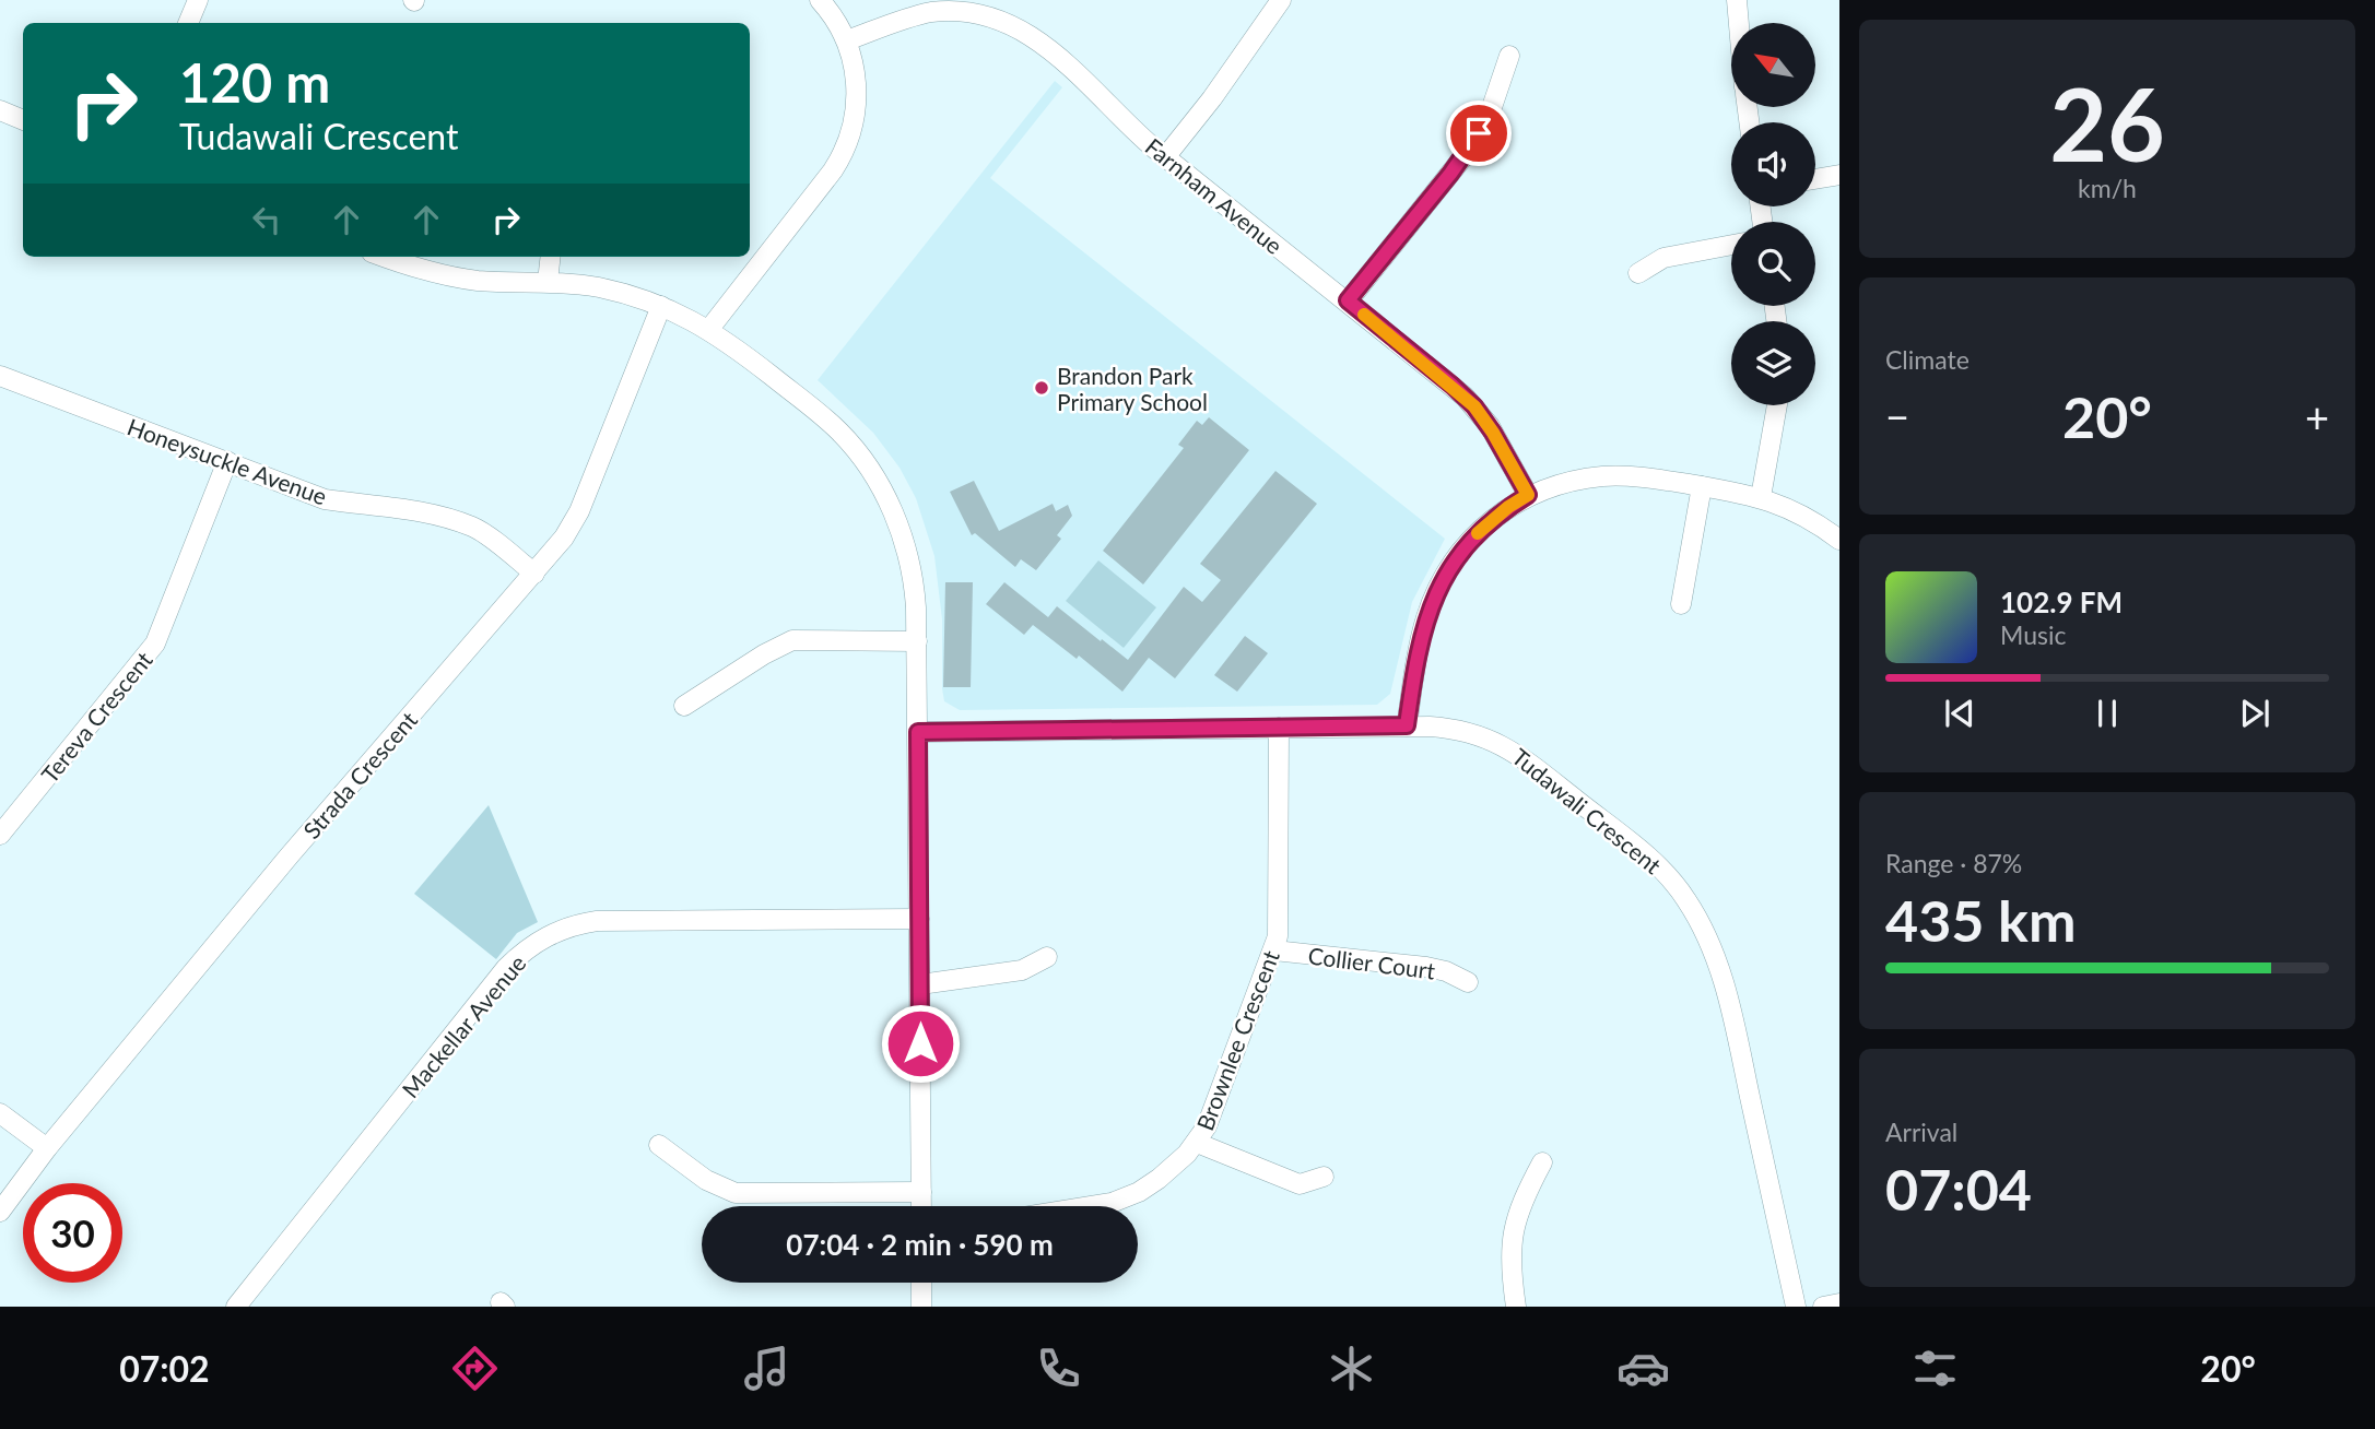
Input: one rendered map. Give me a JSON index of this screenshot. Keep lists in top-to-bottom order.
{
  "streets": {
    "street": [
      "Farnham Avenue",
      "Honeysuckle Avenue",
      "Tereva Crescent",
      "Strada Crescent",
      "Tudawali Crescent",
      "Collier Court",
      "Mackellar Avenue",
      "Brownlee Crescent"
    ]
  },
  "crossings": [
    ["Honeysuckle Avenue", "Tereva Crescent"],
    ["Honeysuckle Avenue", "Strada Crescent"],
    ["Tudawali Crescent", "Brownlee Crescent"],
    ["Collier Court", "Brownlee Crescent"]
  ],
  "places": ["Brandon Park Primary School"],
  "north": "top left",
  "page": {
    "tile": [
      ["26", "km/h"],
      "Climate",
      ["Range · 87%", "435 km"],
      ["Arrival", "07:04"]
    ],
    "turn": ["120 m", "Tudawali Crescent"],
    "heat": ["−", "20°", "+"],
    "song": ["102.9 FM", "Music"],
    "limit": "30",
    "trip": "07:04 · 2 min · 590 m",
    "tabs": ["07:02", "20°"]
  }
}
